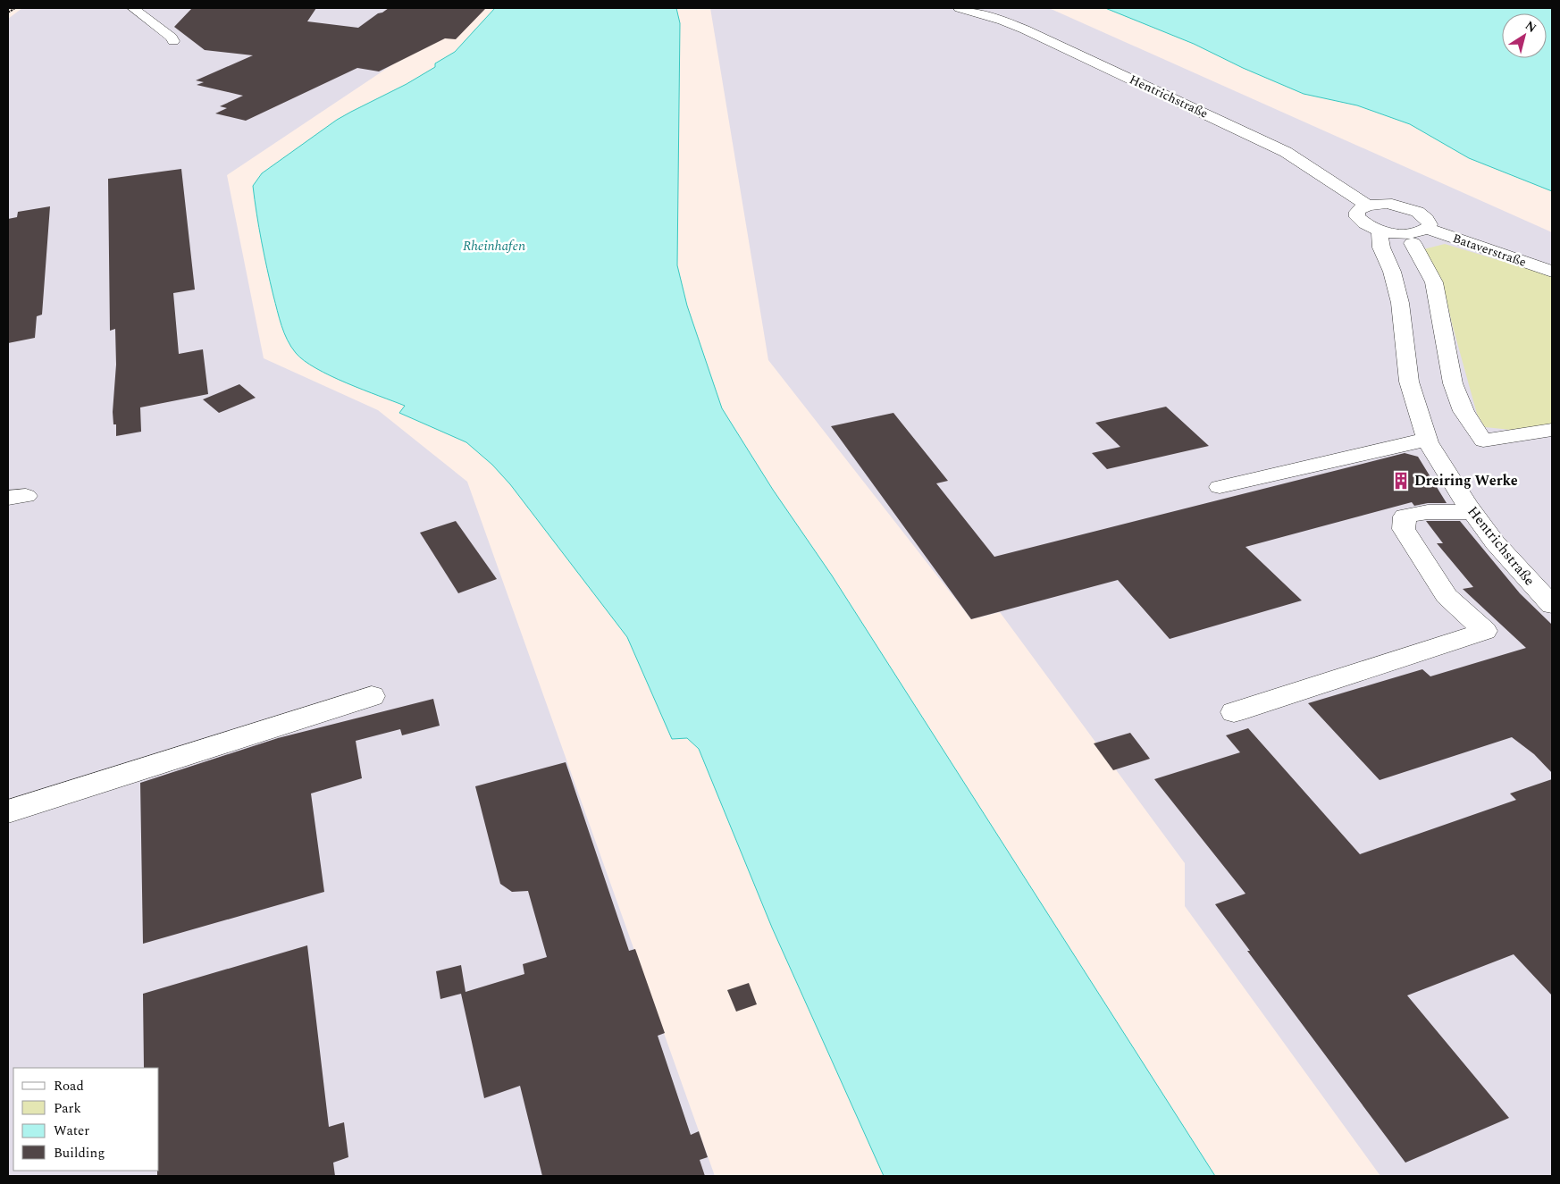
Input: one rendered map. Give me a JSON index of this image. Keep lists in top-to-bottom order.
{
  "streets": {
    "street": ["Hentrichstraße", "Bataverstraße"]
  },
  "crossings": [
    ["Hentrichstraße", "Bataverstraße"]
  ],
  "water": ["Rheinhafen"],
  "places": {
    "building": ["Dreiring Werke"]
  },
  "legend": [
    "Road",
    "Park",
    "Water",
    "Building"
  ],
  "north": "top right"
}
